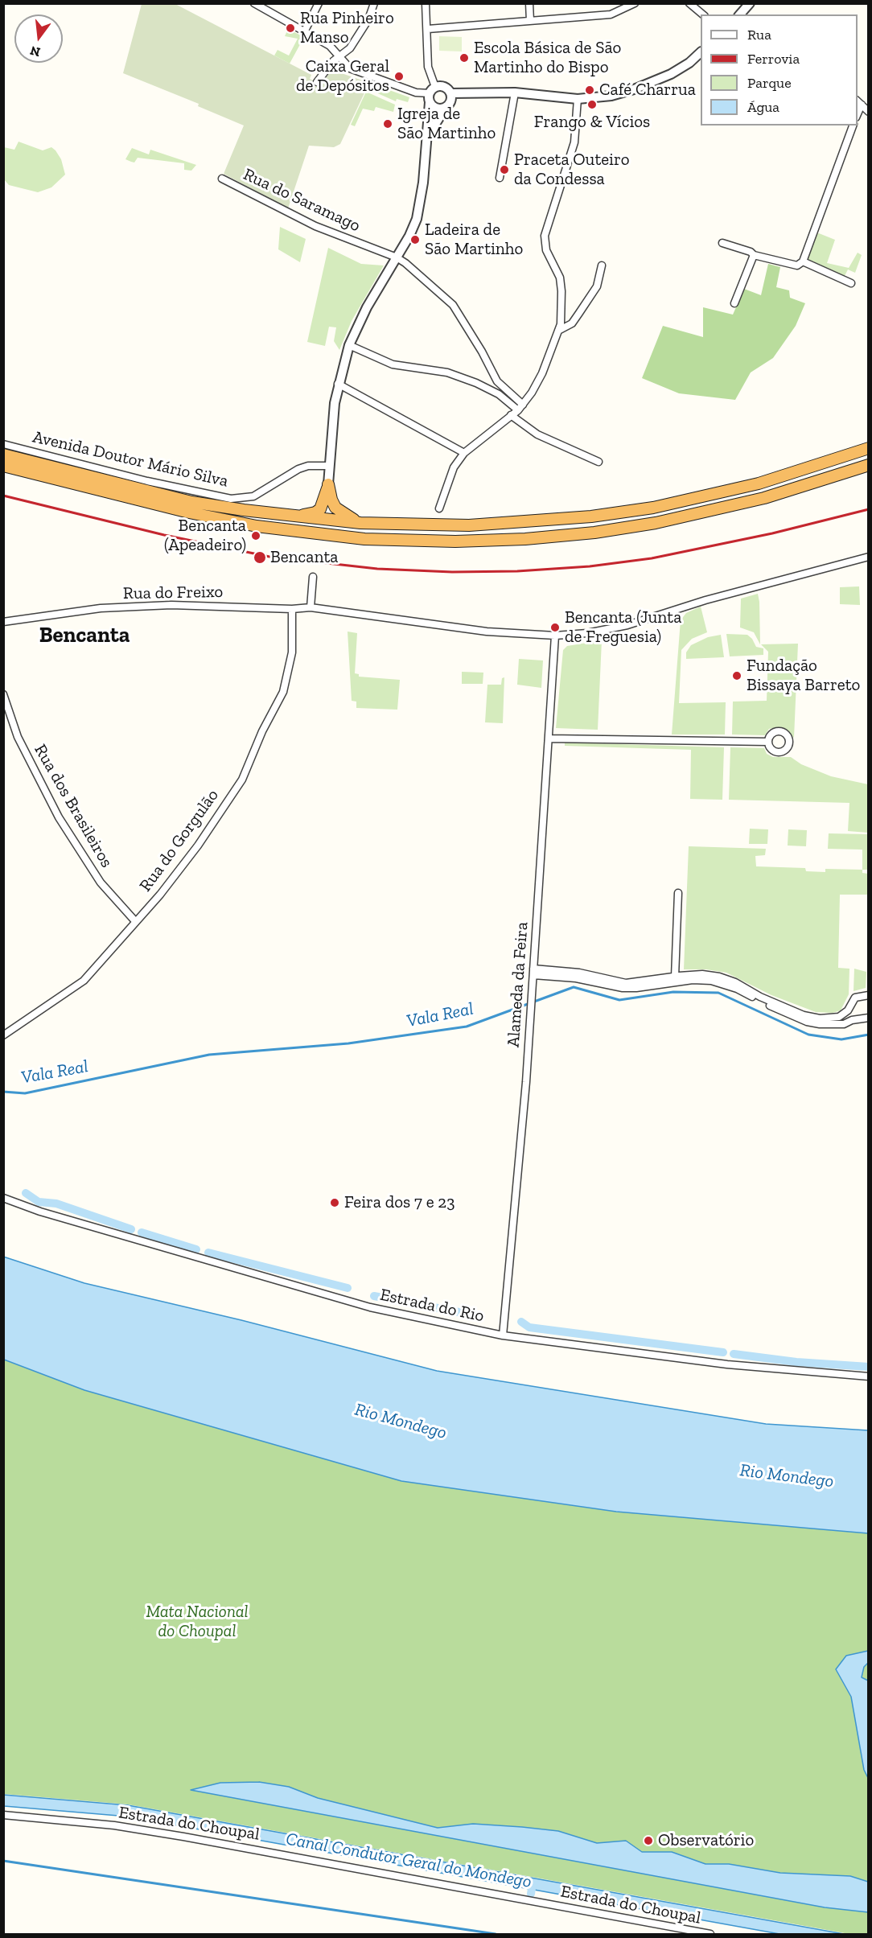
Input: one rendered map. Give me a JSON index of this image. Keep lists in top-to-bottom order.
{
  "streets": {
    "street": [
      "Rua do Saramago",
      "Avenida Doutor Mário Silva",
      "Rua do Freixo",
      "Rua dos Brasileiros",
      "Rua do Gorgulão",
      "Alameda da Feira",
      "Estrada do Rio",
      "Estrada do Choupal"
    ]
  },
  "crossings": [
    ["Rua do Freixo", "Rua do Gorgulão"],
    ["Rua do Freixo", "Alameda da Feira"],
    ["Rua dos Brasileiros", "Rua do Gorgulão"],
    ["Alameda da Feira", "Estrada do Rio"]
  ],
  "districts": ["Bencanta"],
  "water": ["Vala Real", "Rio Mondego", "Canal Condutor Geral do Mondego"],
  "parks": ["Mata Nacional do Choupal"],
  "places": [
    "Rua Pinheiro Manso",
    "Escola Básica de São Martinho do Bispo",
    "Caixa Geral de Depósitos",
    "Café Charrua",
    "Frango & Vícios",
    "Igreja de São Martinho",
    "Praceta Outeiro da Condessa",
    "Ladeira de São Martinho",
    "Bencanta (Apeadeiro)",
    "Bencanta",
    "Bencanta (Junta de Freguesia)",
    "Fundação Bissaya Barreto",
    "Feira dos 7 e 23",
    "Observatório"
  ],
  "legend": [
    "Rua",
    "Ferrovia",
    "Parque",
    "Água"
  ],
  "north": "bottom"
}
